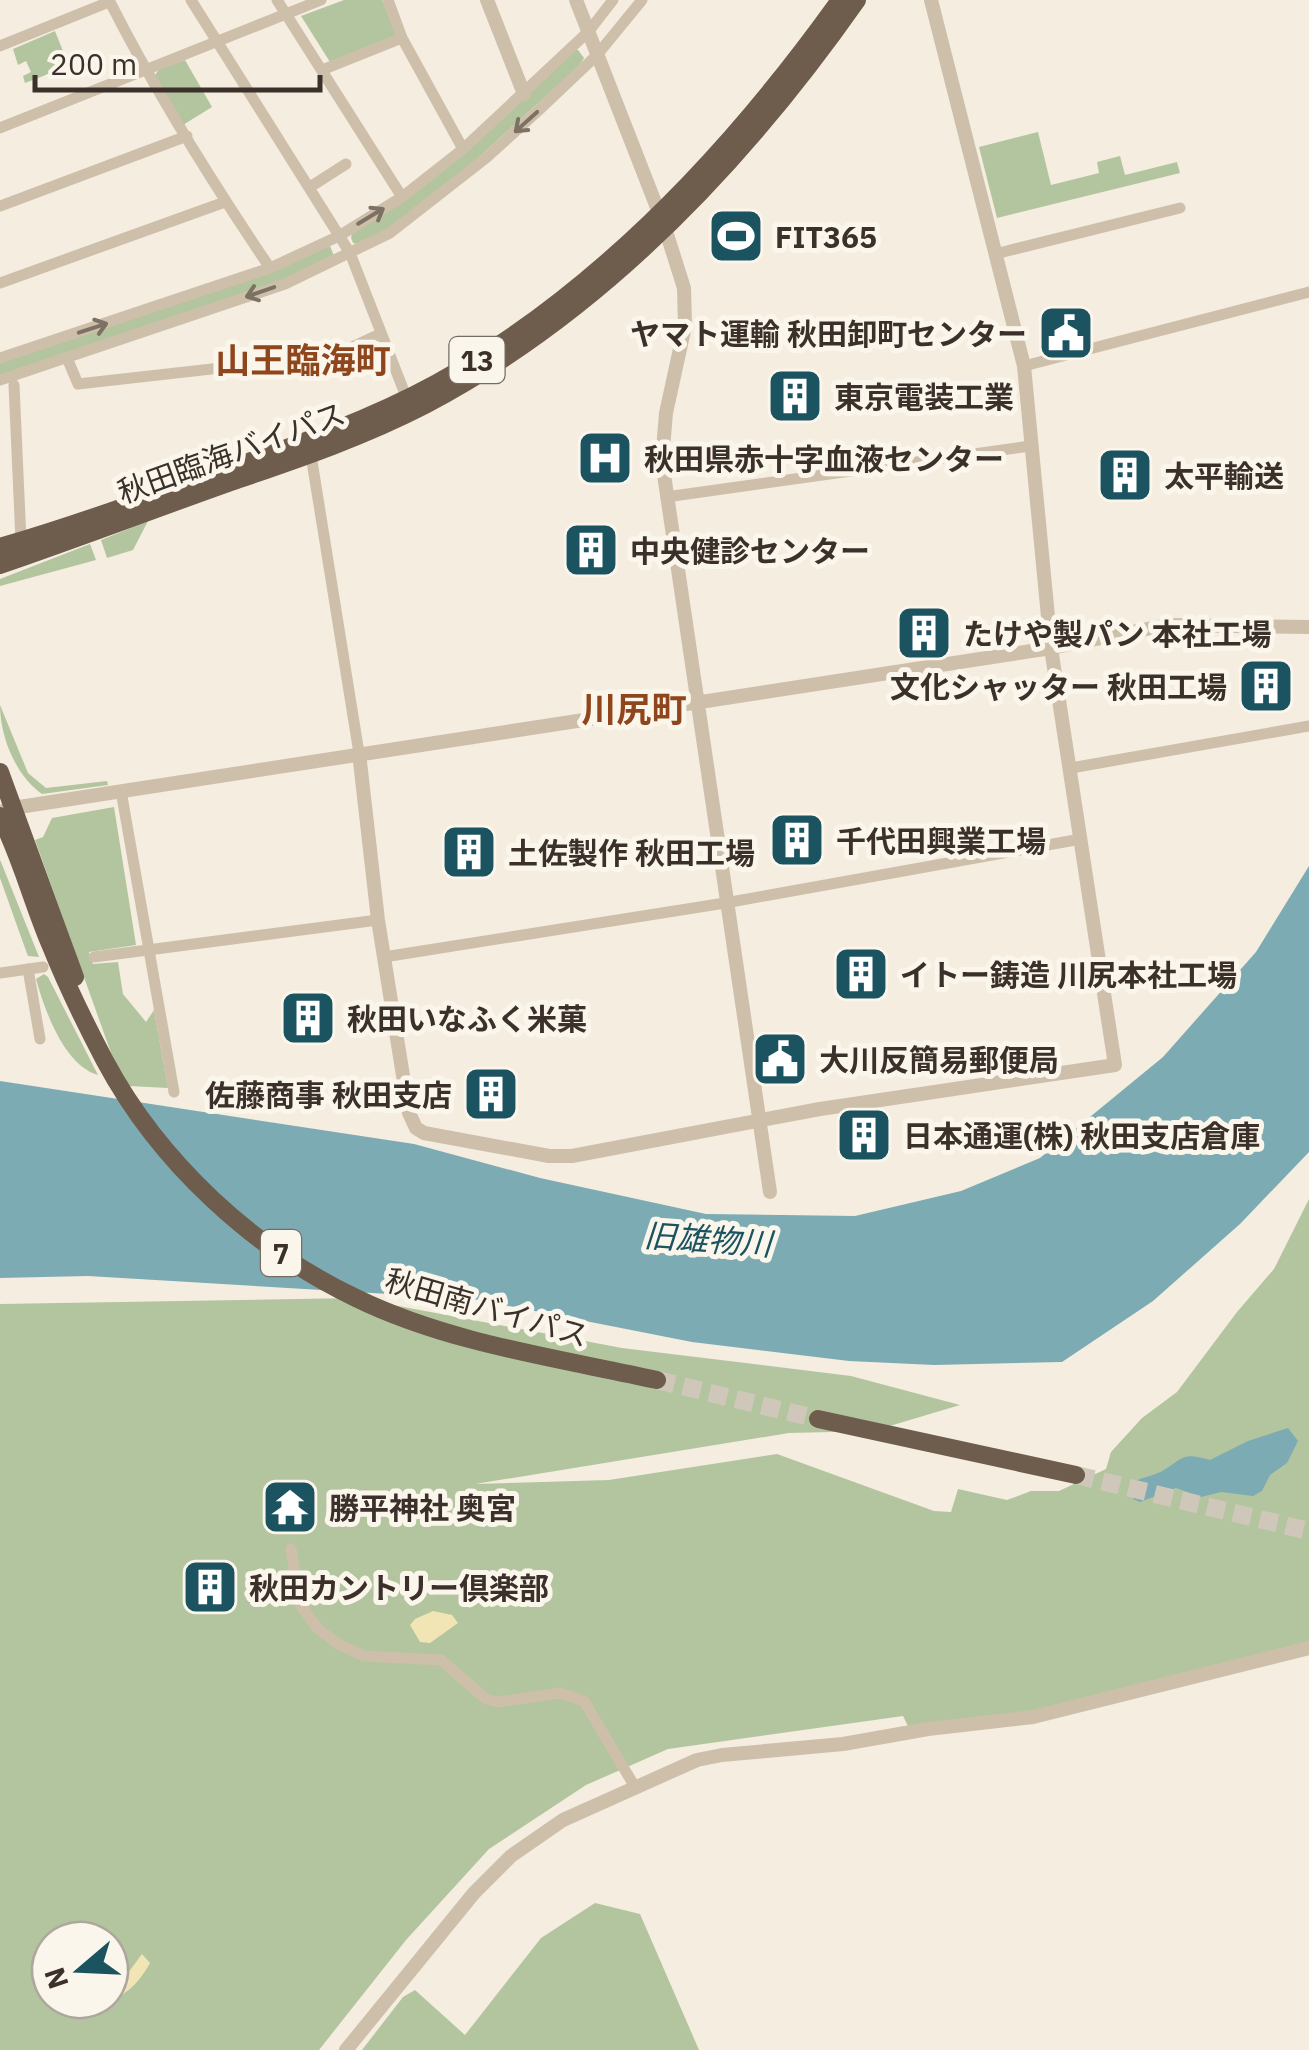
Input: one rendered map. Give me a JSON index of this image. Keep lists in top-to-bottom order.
{
  "streets": {
    "highway": [
      "13",
      "秋田臨海バイパス",
      "7",
      "秋田南バイパス"
    ]
  },
  "districts": ["山王臨海町", "川尻町"],
  "water": ["旧雄物川"],
  "places": {
    "sports": ["FIT365"],
    "public building": ["ヤマト運輸 秋田卸町センター", "大川反簡易郵便局"],
    "building": [
      "東京電装工業",
      "太平輸送",
      "中央健診センター",
      "たけや製パン 本社工場",
      "文化シャッター 秋田工場",
      "千代田興業工場",
      "土佐製作 秋田工場",
      "イトー鋳造 川尻本社工場",
      "秋田いなふく米菓",
      "佐藤商事 秋田支店",
      "日本通運(株) 秋田支店倉庫",
      "秋田カントリー倶楽部"
    ],
    "hospital": ["秋田県赤十字血液センター"],
    "temple": ["勝平神社 奥宮"]
  },
  "scale_bar": "200 m",
  "north": "left"
}
